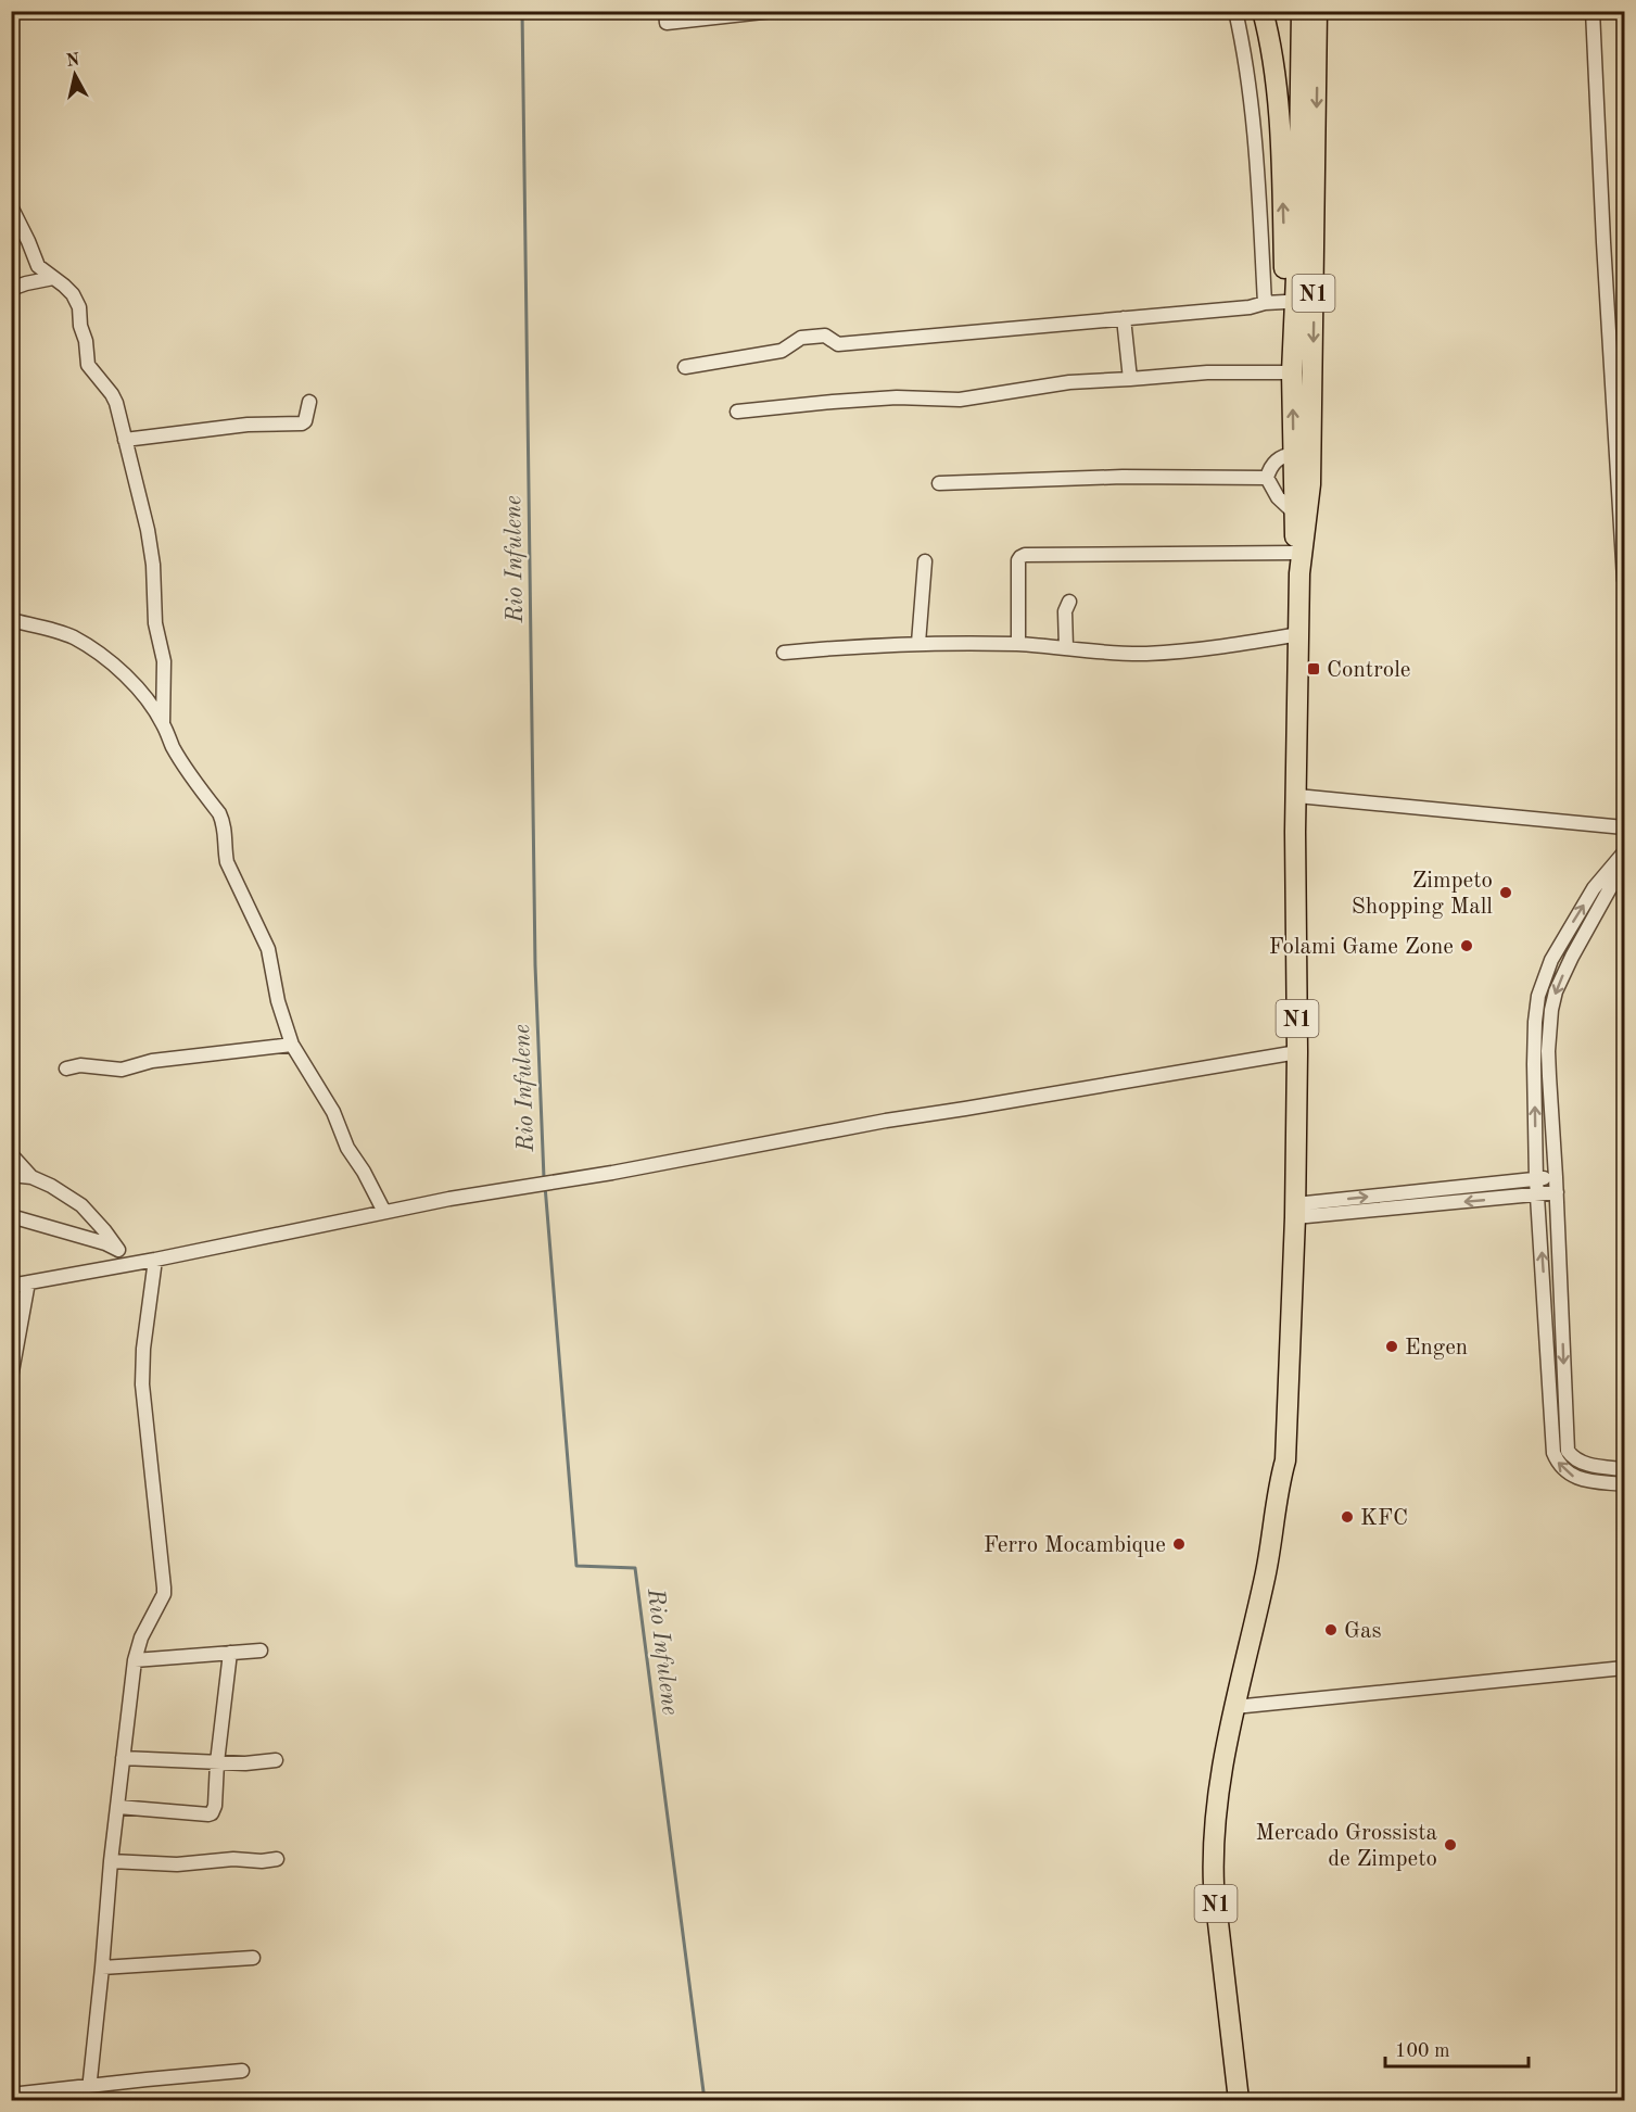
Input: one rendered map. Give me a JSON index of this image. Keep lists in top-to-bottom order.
{
  "streets": {
    "highway": ["N1"]
  },
  "water": ["Rio Infulene"],
  "places": {
    "transit": ["Controle"],
    "other": [
      "Zimpeto Shopping Mall",
      "Folami Game Zone",
      "Engen",
      "KFC",
      "Ferro Mocambique",
      "Gas",
      "Mercado Grossista de Zimpeto"
    ]
  },
  "scale_bar": "100 m",
  "north": "top"
}
